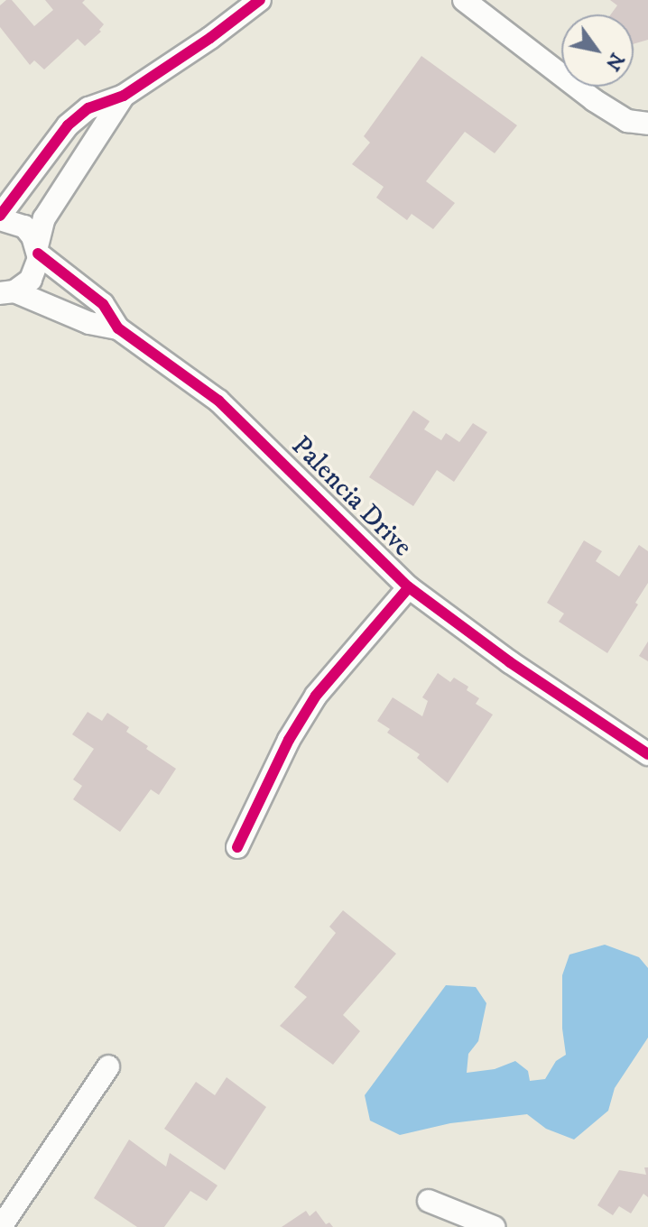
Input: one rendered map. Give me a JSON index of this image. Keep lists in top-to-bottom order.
{
  "streets": {
    "street": ["Palencia Drive"]
  },
  "north": "bottom right"
}
